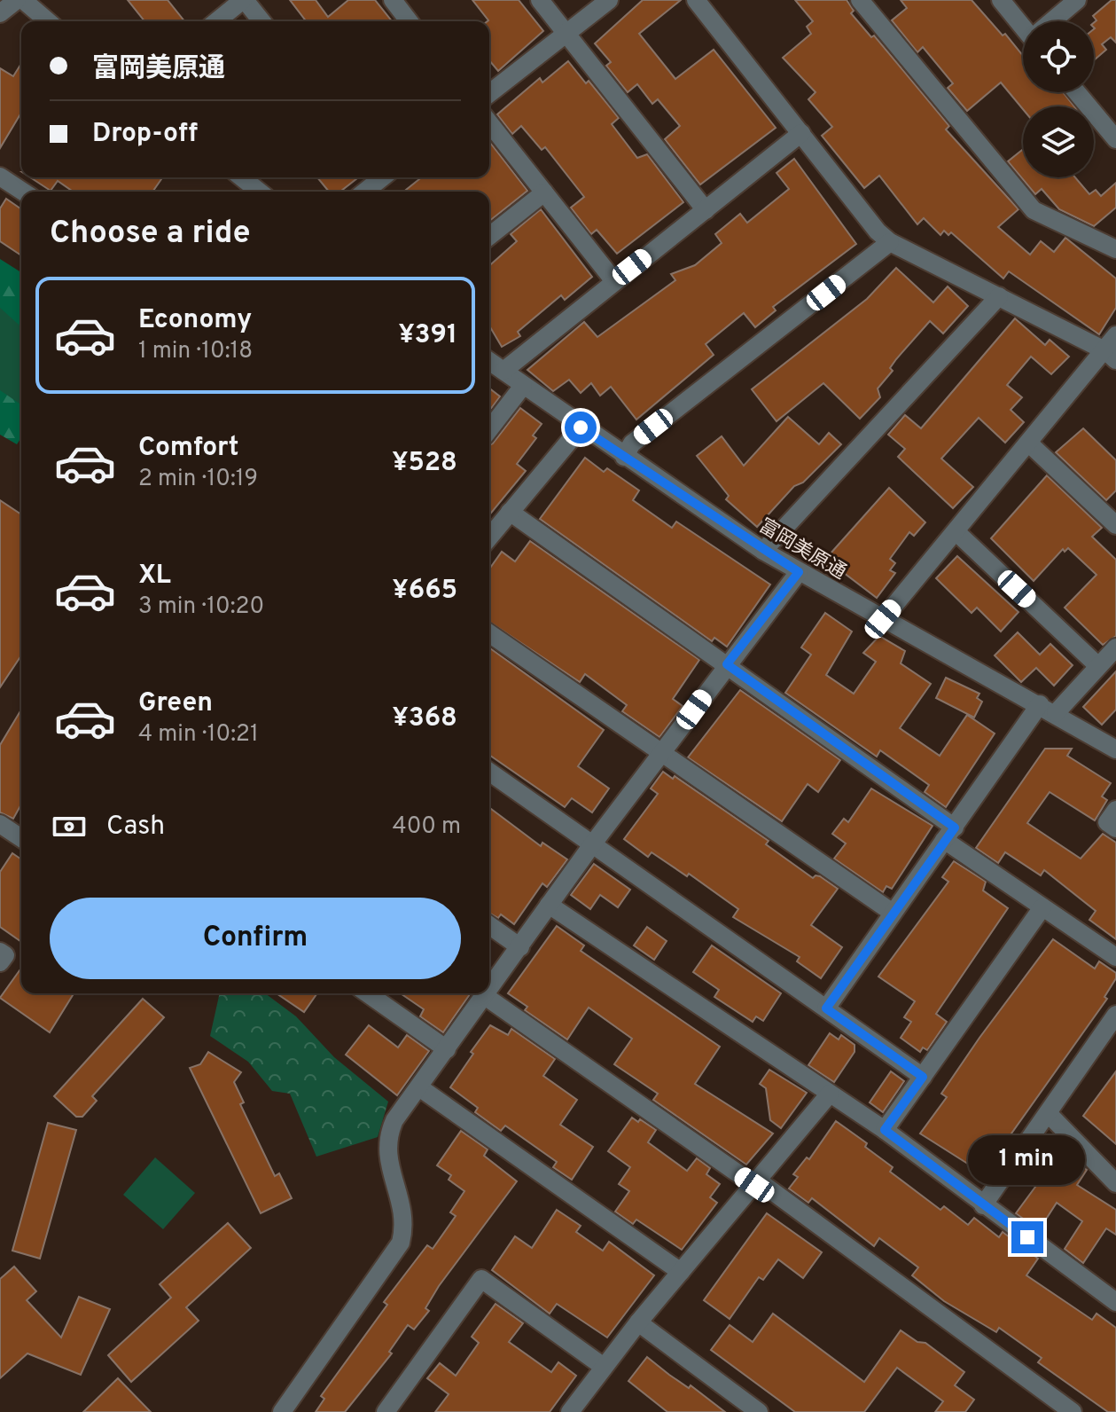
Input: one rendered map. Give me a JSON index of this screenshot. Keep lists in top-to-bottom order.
{
  "streets": {
    "street": ["富岡美原通"]
  },
  "page": {
    "banner": ["富岡美原通", "Drop-off"],
    "heading": "Choose a ride",
    "list": [
      {
        "name": "Economy",
        "note": "1 min · 10:18",
        "value": "¥391"
      },
      {
        "name": "Comfort",
        "note": "2 min · 10:19",
        "value": "¥528"
      },
      {
        "name": "XL",
        "note": "3 min · 10:20",
        "value": "¥665"
      },
      {
        "name": "Green",
        "note": "4 min · 10:21",
        "value": "¥368"
      }
    ],
    "pay": ["Cash", "400 m"],
    "buttons": "Confirm",
    "bubble": "1 min"
  }
}
